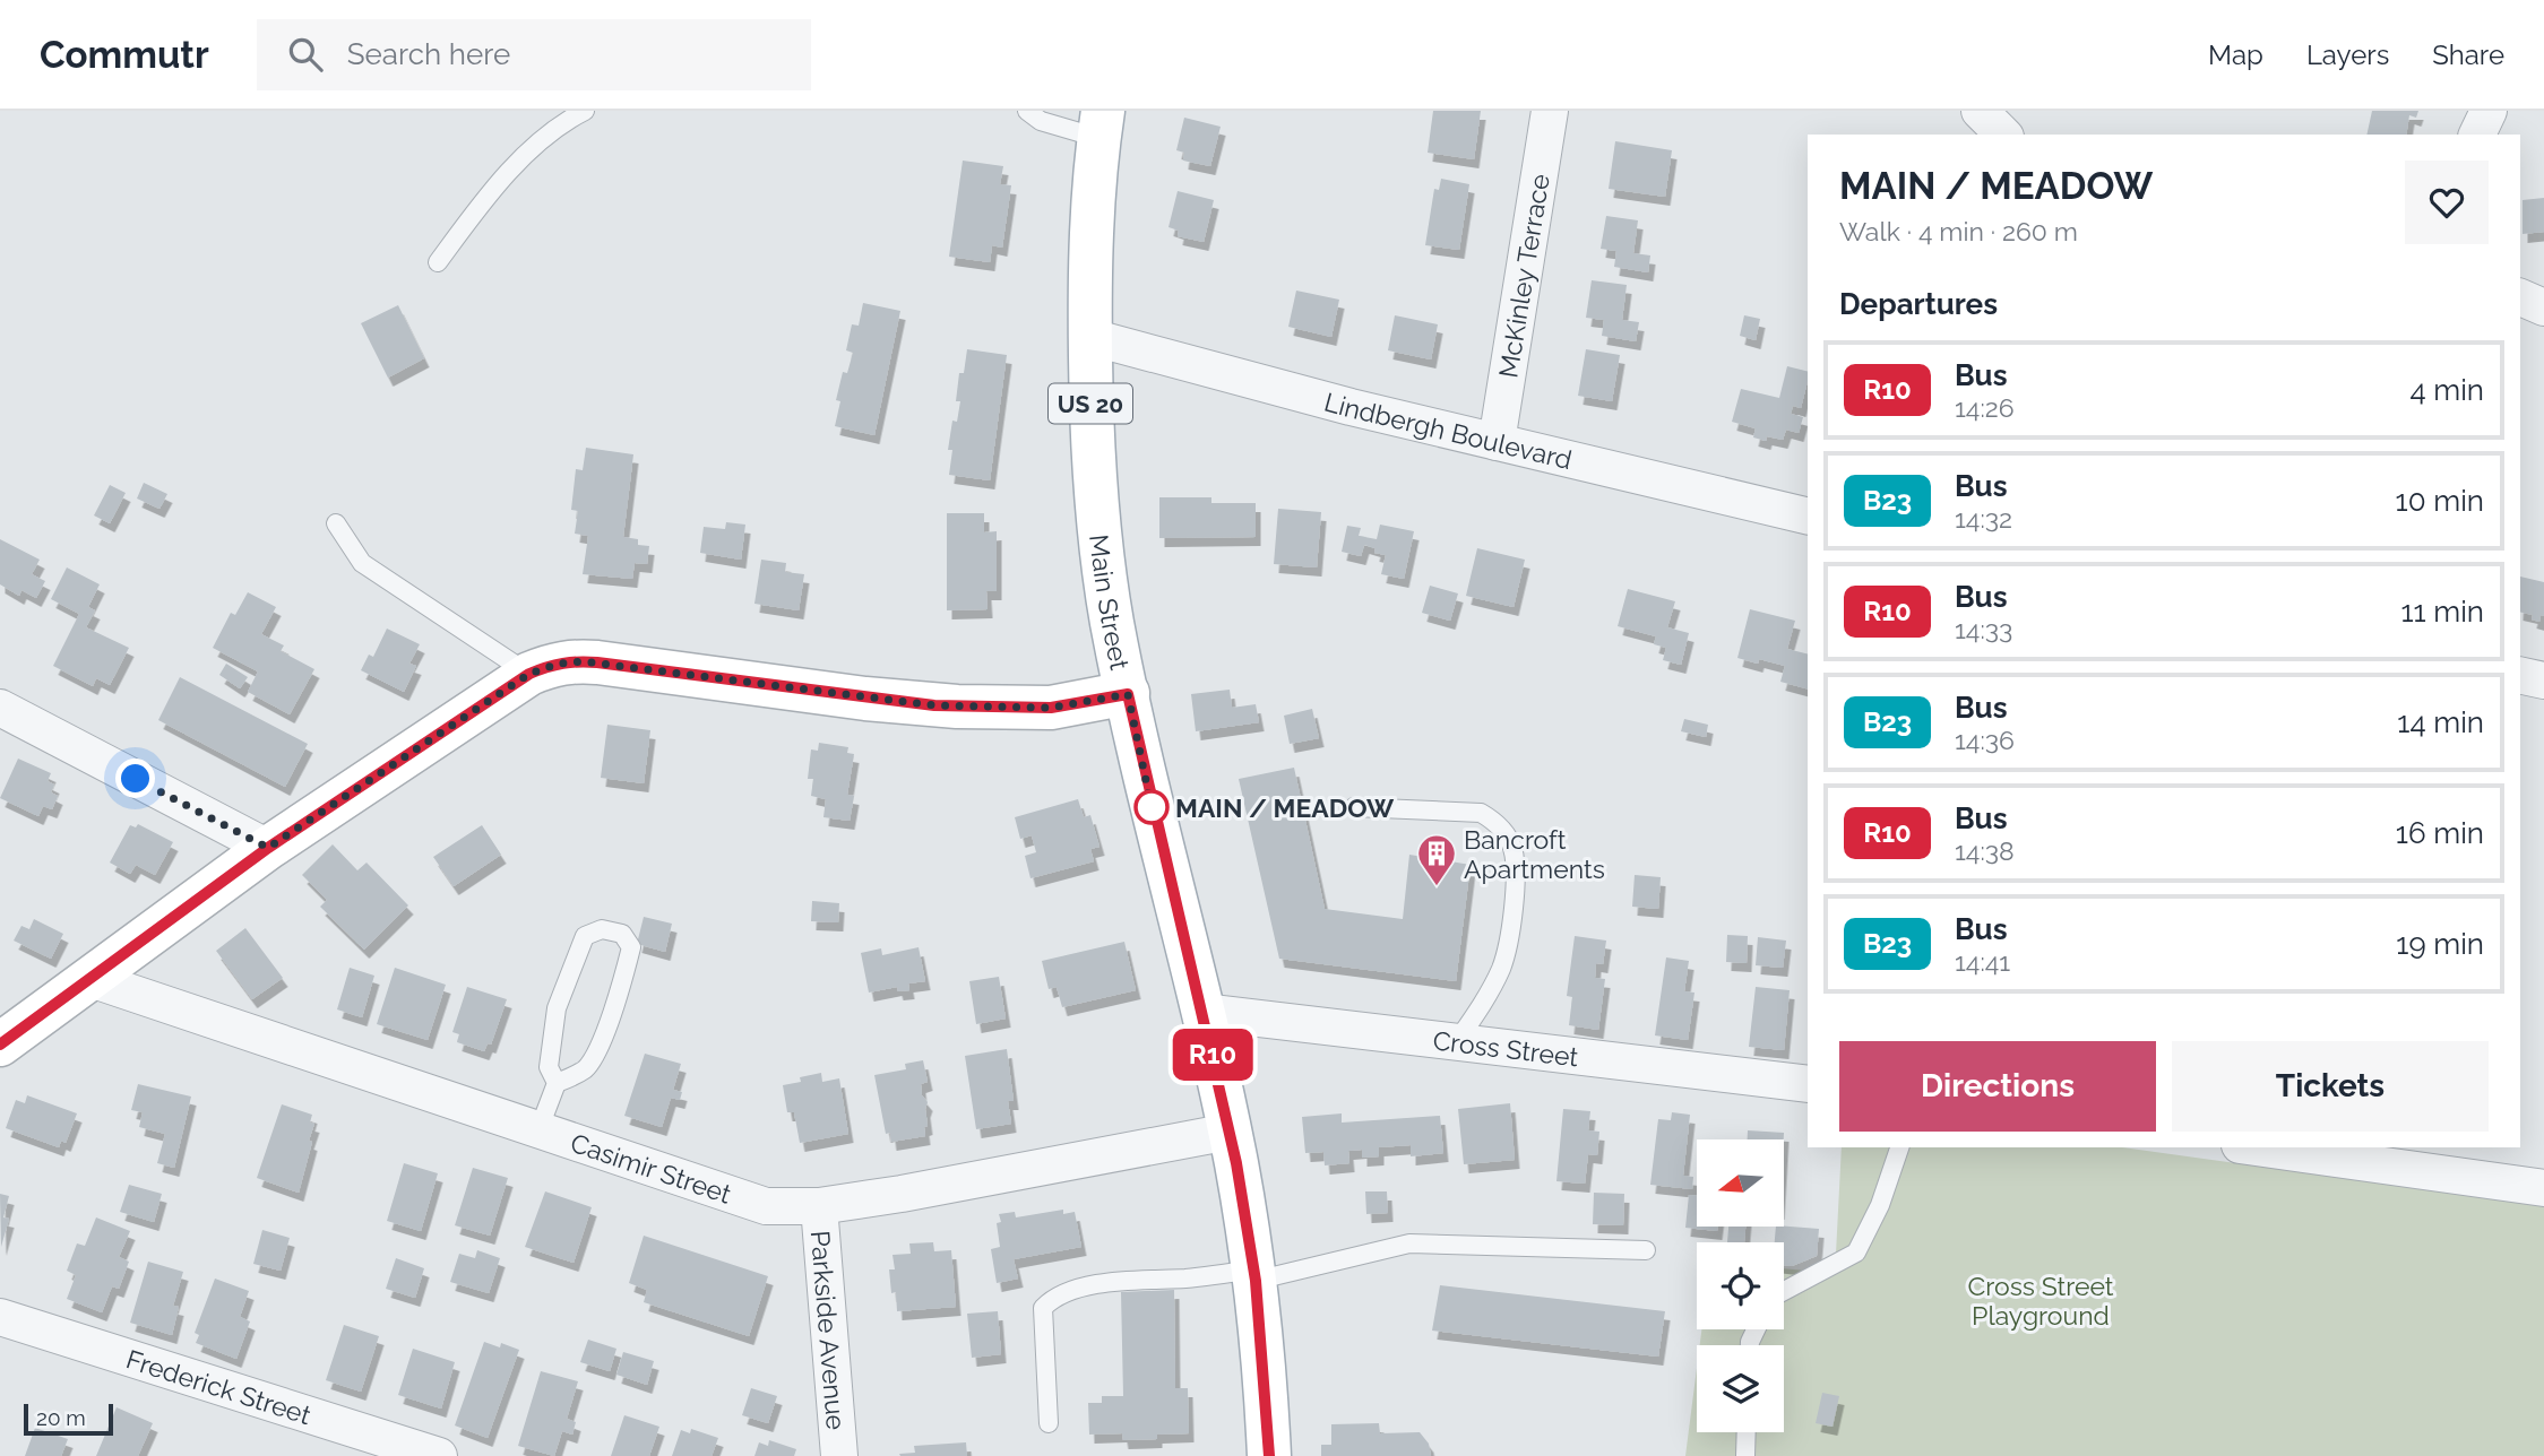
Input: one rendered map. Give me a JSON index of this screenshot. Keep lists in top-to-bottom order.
{
  "streets": {
    "main road": ["US 20", "Main Street"],
    "street": [
      "McKinley Terrace",
      "Lindbergh Boulevard",
      "Cross Street",
      "Casimir Street",
      "Parkside Avenue",
      "Frederick Street"
    ]
  },
  "crossings": [
    ["McKinley Terrace", "Lindbergh Boulevard"],
    ["Lindbergh Boulevard", "Main Street"],
    ["Main Street", "Cross Street"],
    ["Main Street", "Casimir Street"],
    ["Casimir Street", "Parkside Avenue"]
  ],
  "parks": ["Cross Street Playground"],
  "places": {
    "other": ["MAIN / MEADOW"],
    "building": ["Bancroft Apartments"]
  },
  "lines": ["bus line R10"],
  "scale_bar": "20 m",
  "north": "left",
  "page": {
    "header": "Commutr",
    "search": "Search here",
    "nav": ["Map", "Layers", "Share"],
    "on_map": "R10",
    "heading": [
      ["MAIN / MEADOW", "Walk · 4 min · 260 m"],
      "Departures"
    ],
    "list": [
      {
        "mark": "R10",
        "name": "Bus",
        "note": "14:26",
        "value": "4 min"
      },
      {
        "mark": "B23",
        "name": "Bus",
        "note": "14:32",
        "value": "10 min"
      },
      {
        "mark": "R10",
        "name": "Bus",
        "note": "14:33",
        "value": "11 min"
      },
      {
        "mark": "B23",
        "name": "Bus",
        "note": "14:36",
        "value": "14 min"
      },
      {
        "mark": "R10",
        "name": "Bus",
        "note": "14:38",
        "value": "16 min"
      },
      {
        "mark": "B23",
        "name": "Bus",
        "note": "14:41",
        "value": "19 min"
      }
    ],
    "buttons": ["Directions", "Tickets"],
    "scale": "20 m"
  }
}
